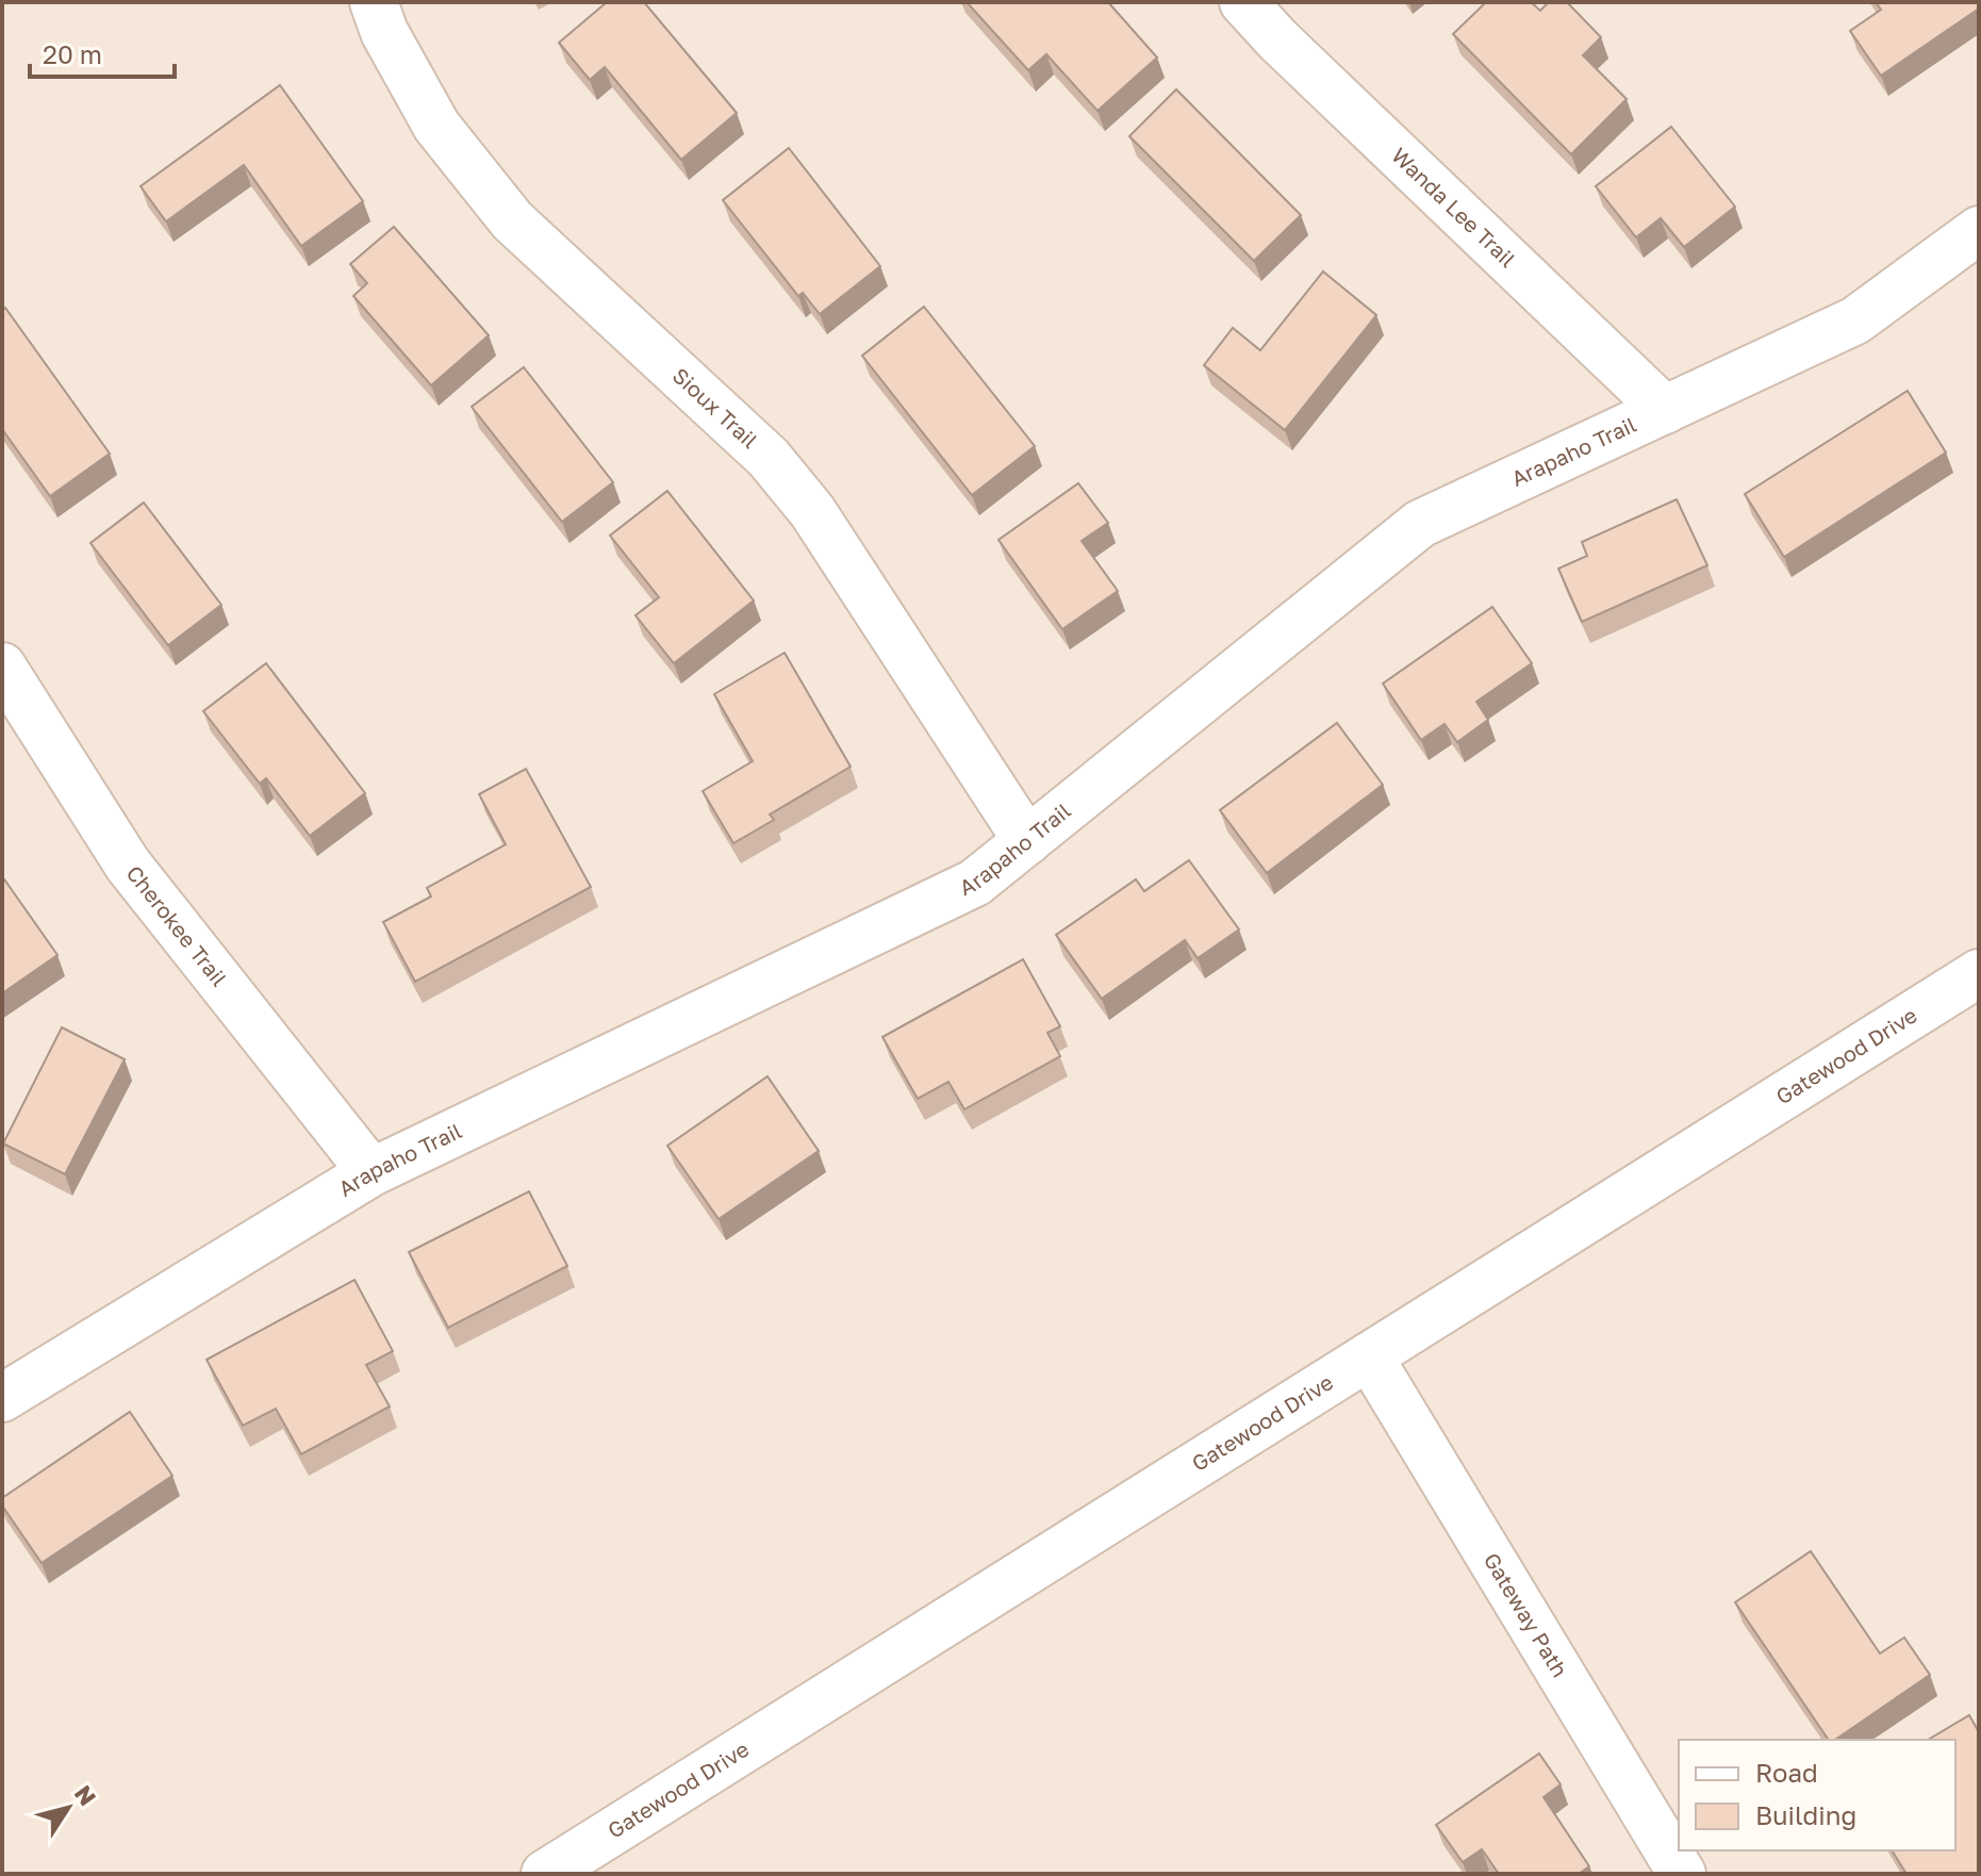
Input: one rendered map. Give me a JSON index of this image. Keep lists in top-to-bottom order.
{
  "streets": {
    "street": [
      "Wanda Lee Trail",
      "Sioux Trail",
      "Arapaho Trail",
      "Cherokee Trail",
      "Gatewood Drive",
      "Gateway Path"
    ]
  },
  "crossings": [
    ["Wanda Lee Trail", "Arapaho Trail"],
    ["Sioux Trail", "Arapaho Trail"],
    ["Arapaho Trail", "Cherokee Trail"],
    ["Gatewood Drive", "Gateway Path"]
  ],
  "legend": ["Road", "Building"],
  "scale_bar": "20 m",
  "north": "top right"
}
